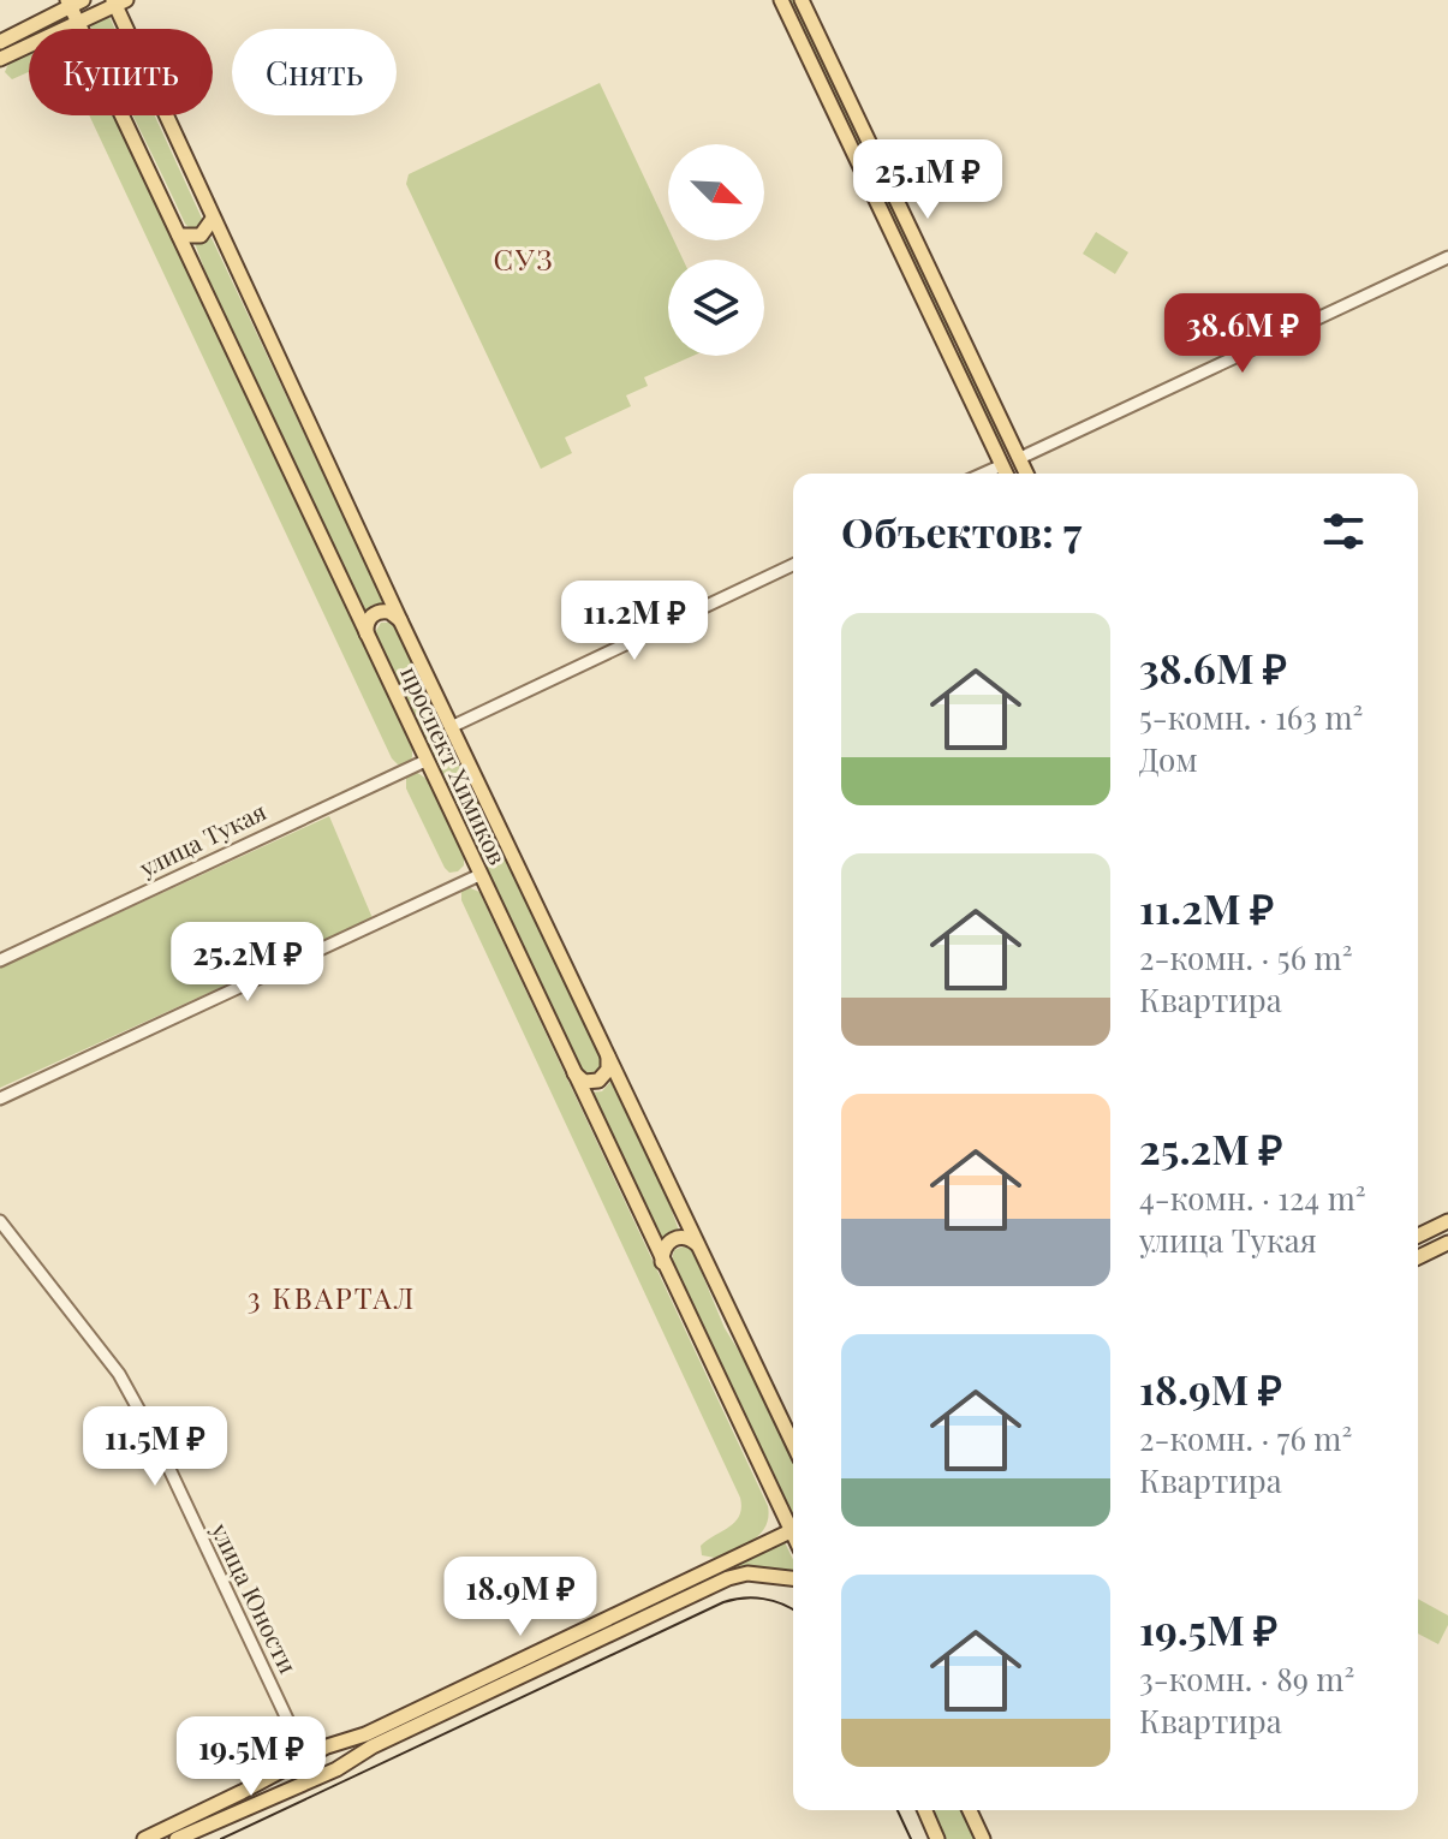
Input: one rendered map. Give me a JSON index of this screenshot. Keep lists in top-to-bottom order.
{
  "streets": {
    "main road": ["проспект Химиков"],
    "street": ["улица Тукая", "улица Юности"]
  },
  "crossings": [
    ["проспект Химиков", "улица Тукая"]
  ],
  "districts": ["СУЗ", "3 КВАРТАЛ"],
  "north": "bottom right",
  "page": {
    "chip": ["Купить", "Снять"],
    "price": [
      "25.1M ₽",
      "38.6M ₽",
      "11.2M ₽",
      "25.2M ₽",
      "11.5M ₽",
      "18.9M ₽",
      "19.5M ₽"
    ],
    "heading": "Объектов: 7",
    "list": [
      {
        "name": "38.6M ₽",
        "note": "5-комн. · 163 m² · Дом"
      },
      {
        "name": "11.2M ₽",
        "note": "2-комн. · 56 m² · Квартира"
      },
      {
        "name": "25.2M ₽",
        "note": "4-комн. · 124 m² · улица Тукая"
      },
      {
        "name": "18.9M ₽",
        "note": "2-комн. · 76 m² · Квартира"
      },
      {
        "name": "19.5M ₽",
        "note": "3-комн. · 89 m² · Квартира"
      }
    ]
  }
}
